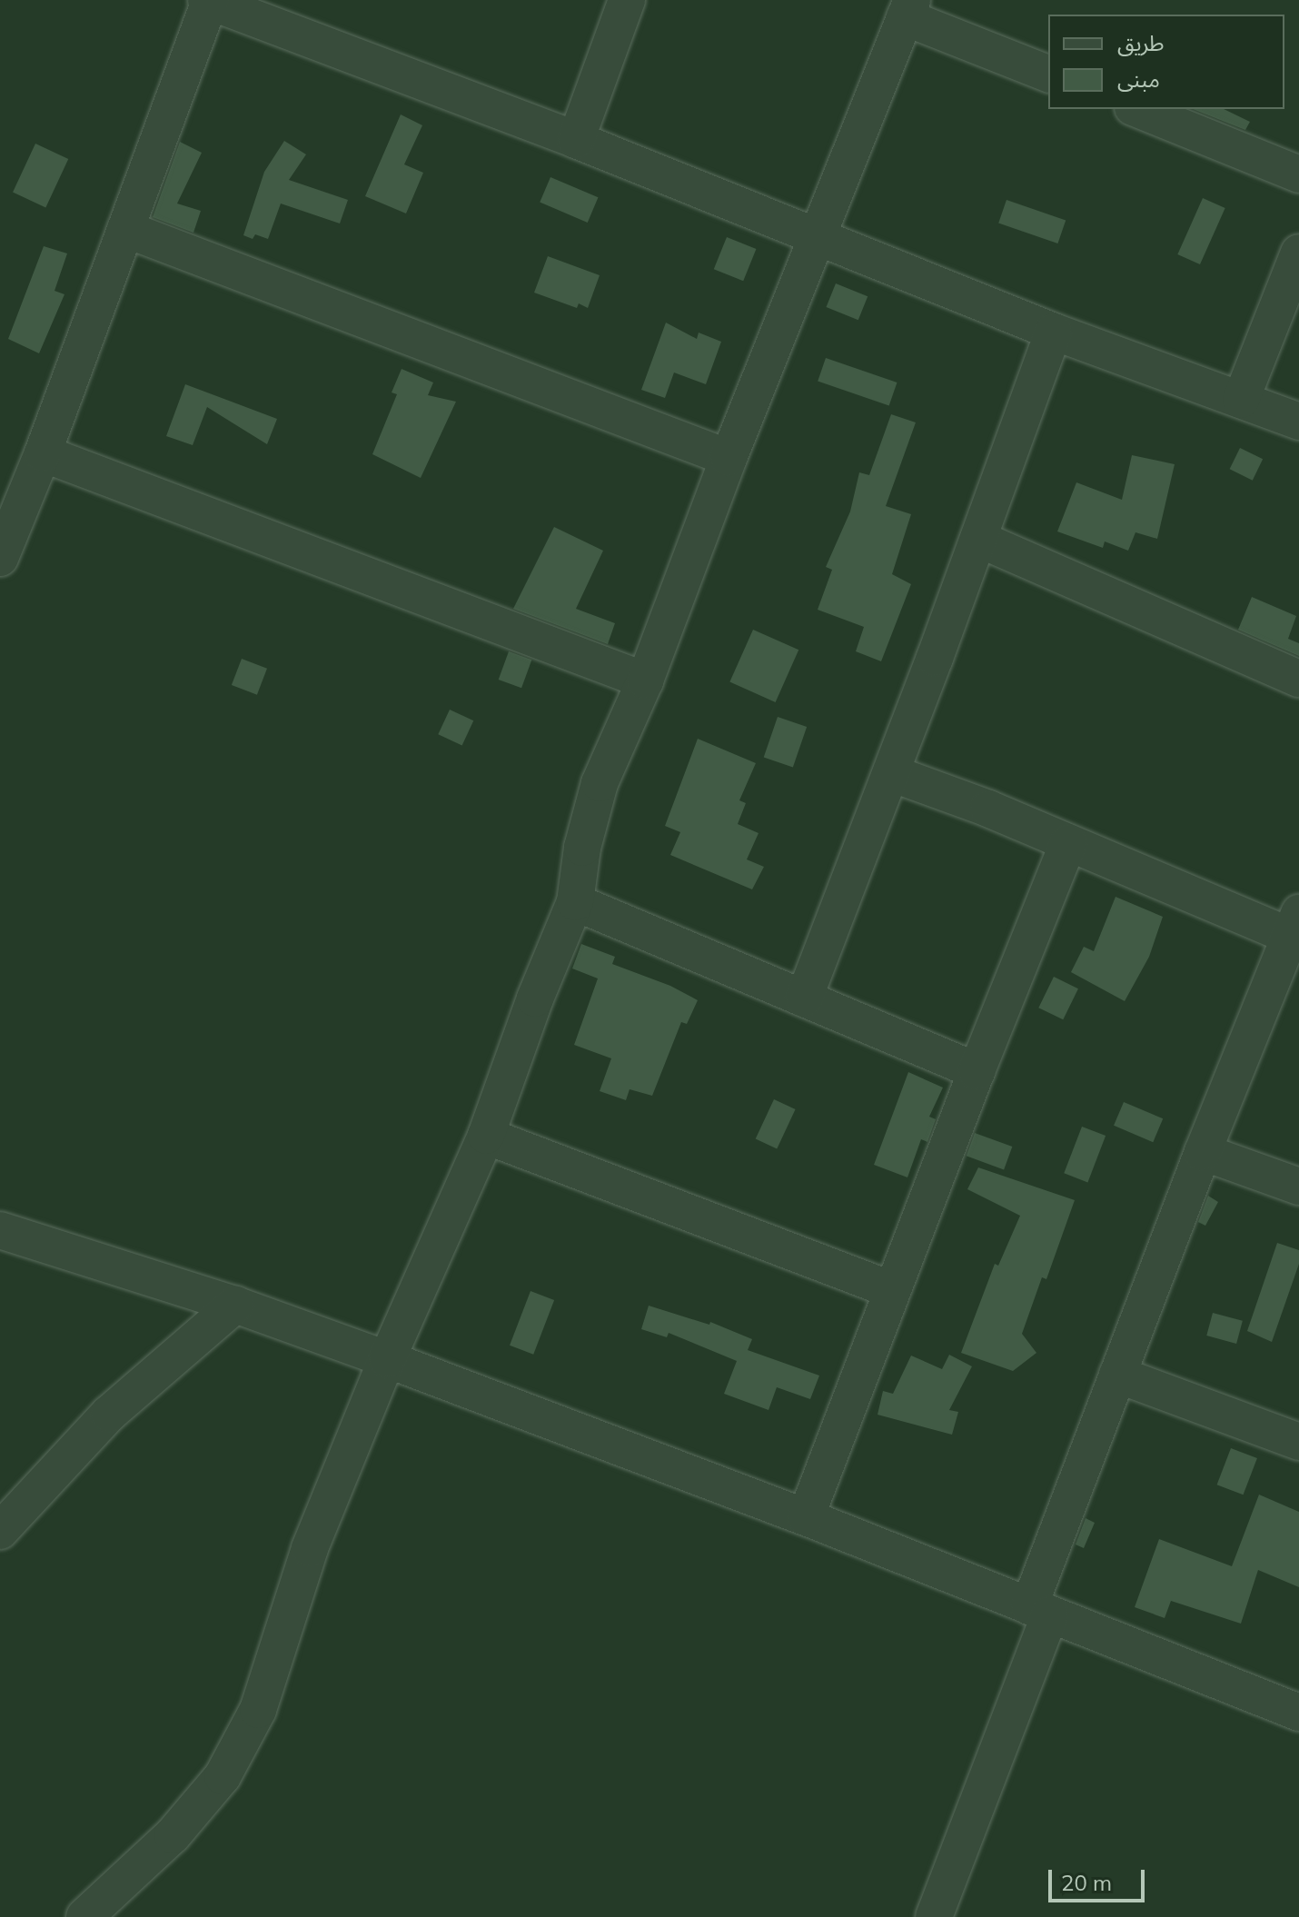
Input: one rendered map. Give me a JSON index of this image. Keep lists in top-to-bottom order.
{
  "legend": ["طريق", "مبنى"],
  "scale_bar": "20 m"
}
